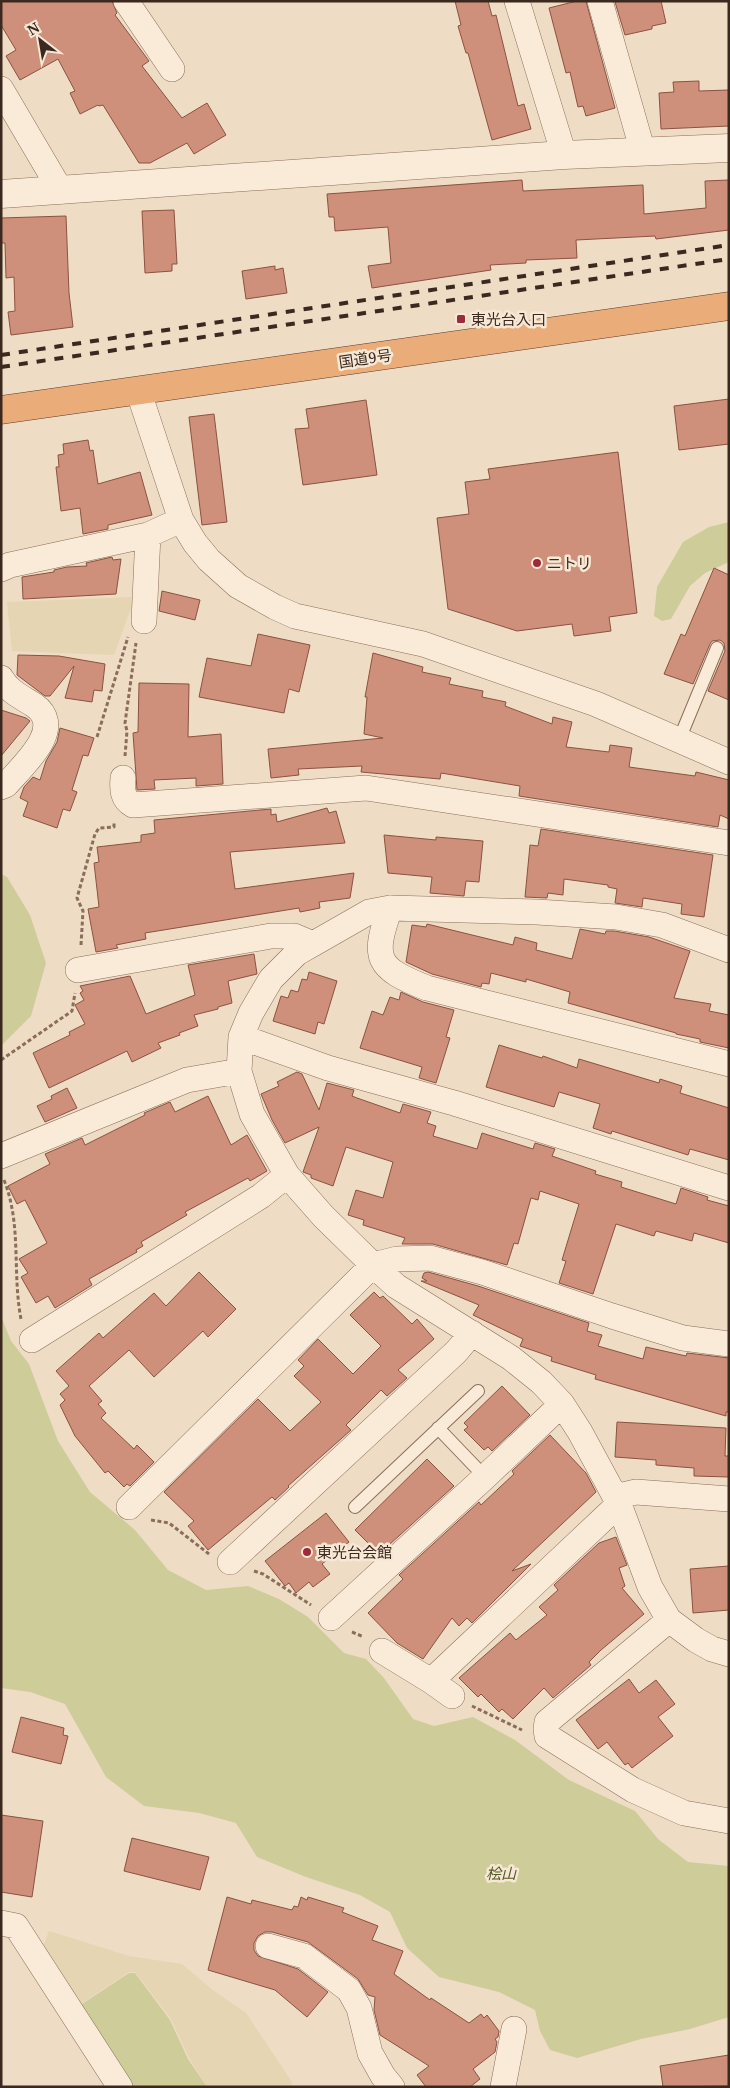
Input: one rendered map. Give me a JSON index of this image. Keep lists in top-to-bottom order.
{
  "streets": {
    "highway": ["国道9号"]
  },
  "parks": ["桧山"],
  "places": {
    "transit": ["東光台入口"],
    "other": ["ニトリ", "東光台会館"]
  },
  "north": "top left"
}
